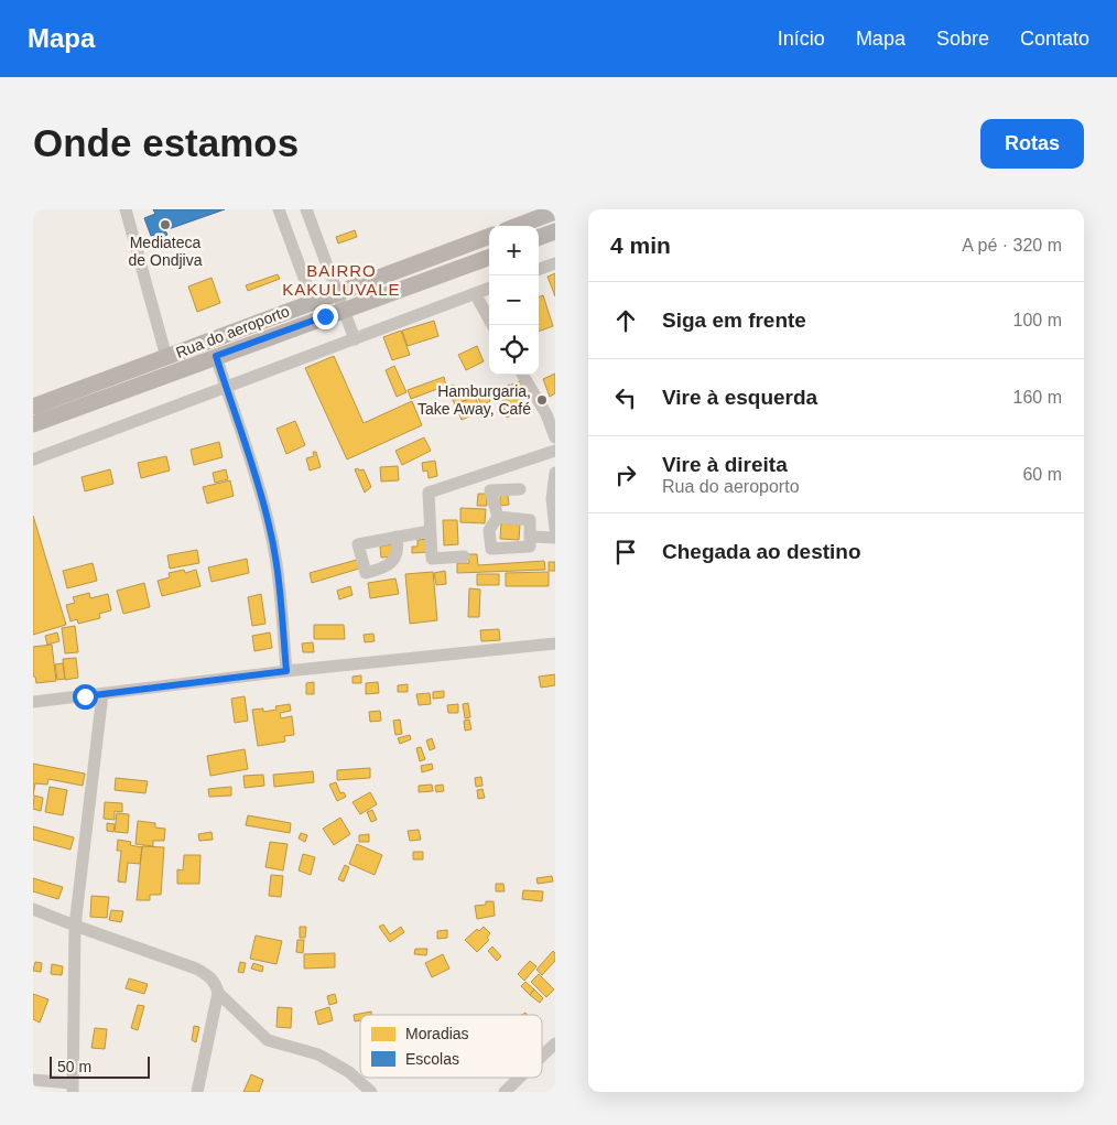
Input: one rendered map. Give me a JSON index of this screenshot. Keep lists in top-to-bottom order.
{
  "streets": {
    "main road": ["Rua do aeroporto"]
  },
  "districts": ["BAIRRO KAKULUVALE"],
  "places": ["Mediateca de Ondjiva", "Hamburgaria, Take Away, Café"],
  "legend": ["Moradias", "Escolas"],
  "scale_bar": "50 m",
  "page": {
    "header": "Mapa",
    "nav": [
      "Início",
      "Mapa",
      "Sobre",
      "Contato"
    ],
    "buttons": "Rotas",
    "title": "Onde estamos",
    "heading": ["4 min", "A pé · 320 m"],
    "map_buttons": ["+", "−"],
    "list": [
      ["Siga em frente", "100 m"],
      ["Vire à esquerda", "160 m"],
      ["Vire à direita", "Rua do aeroporto", "60 m"],
      "Chegada ao destino"
    ],
    "scale": "50 m"
  }
}
